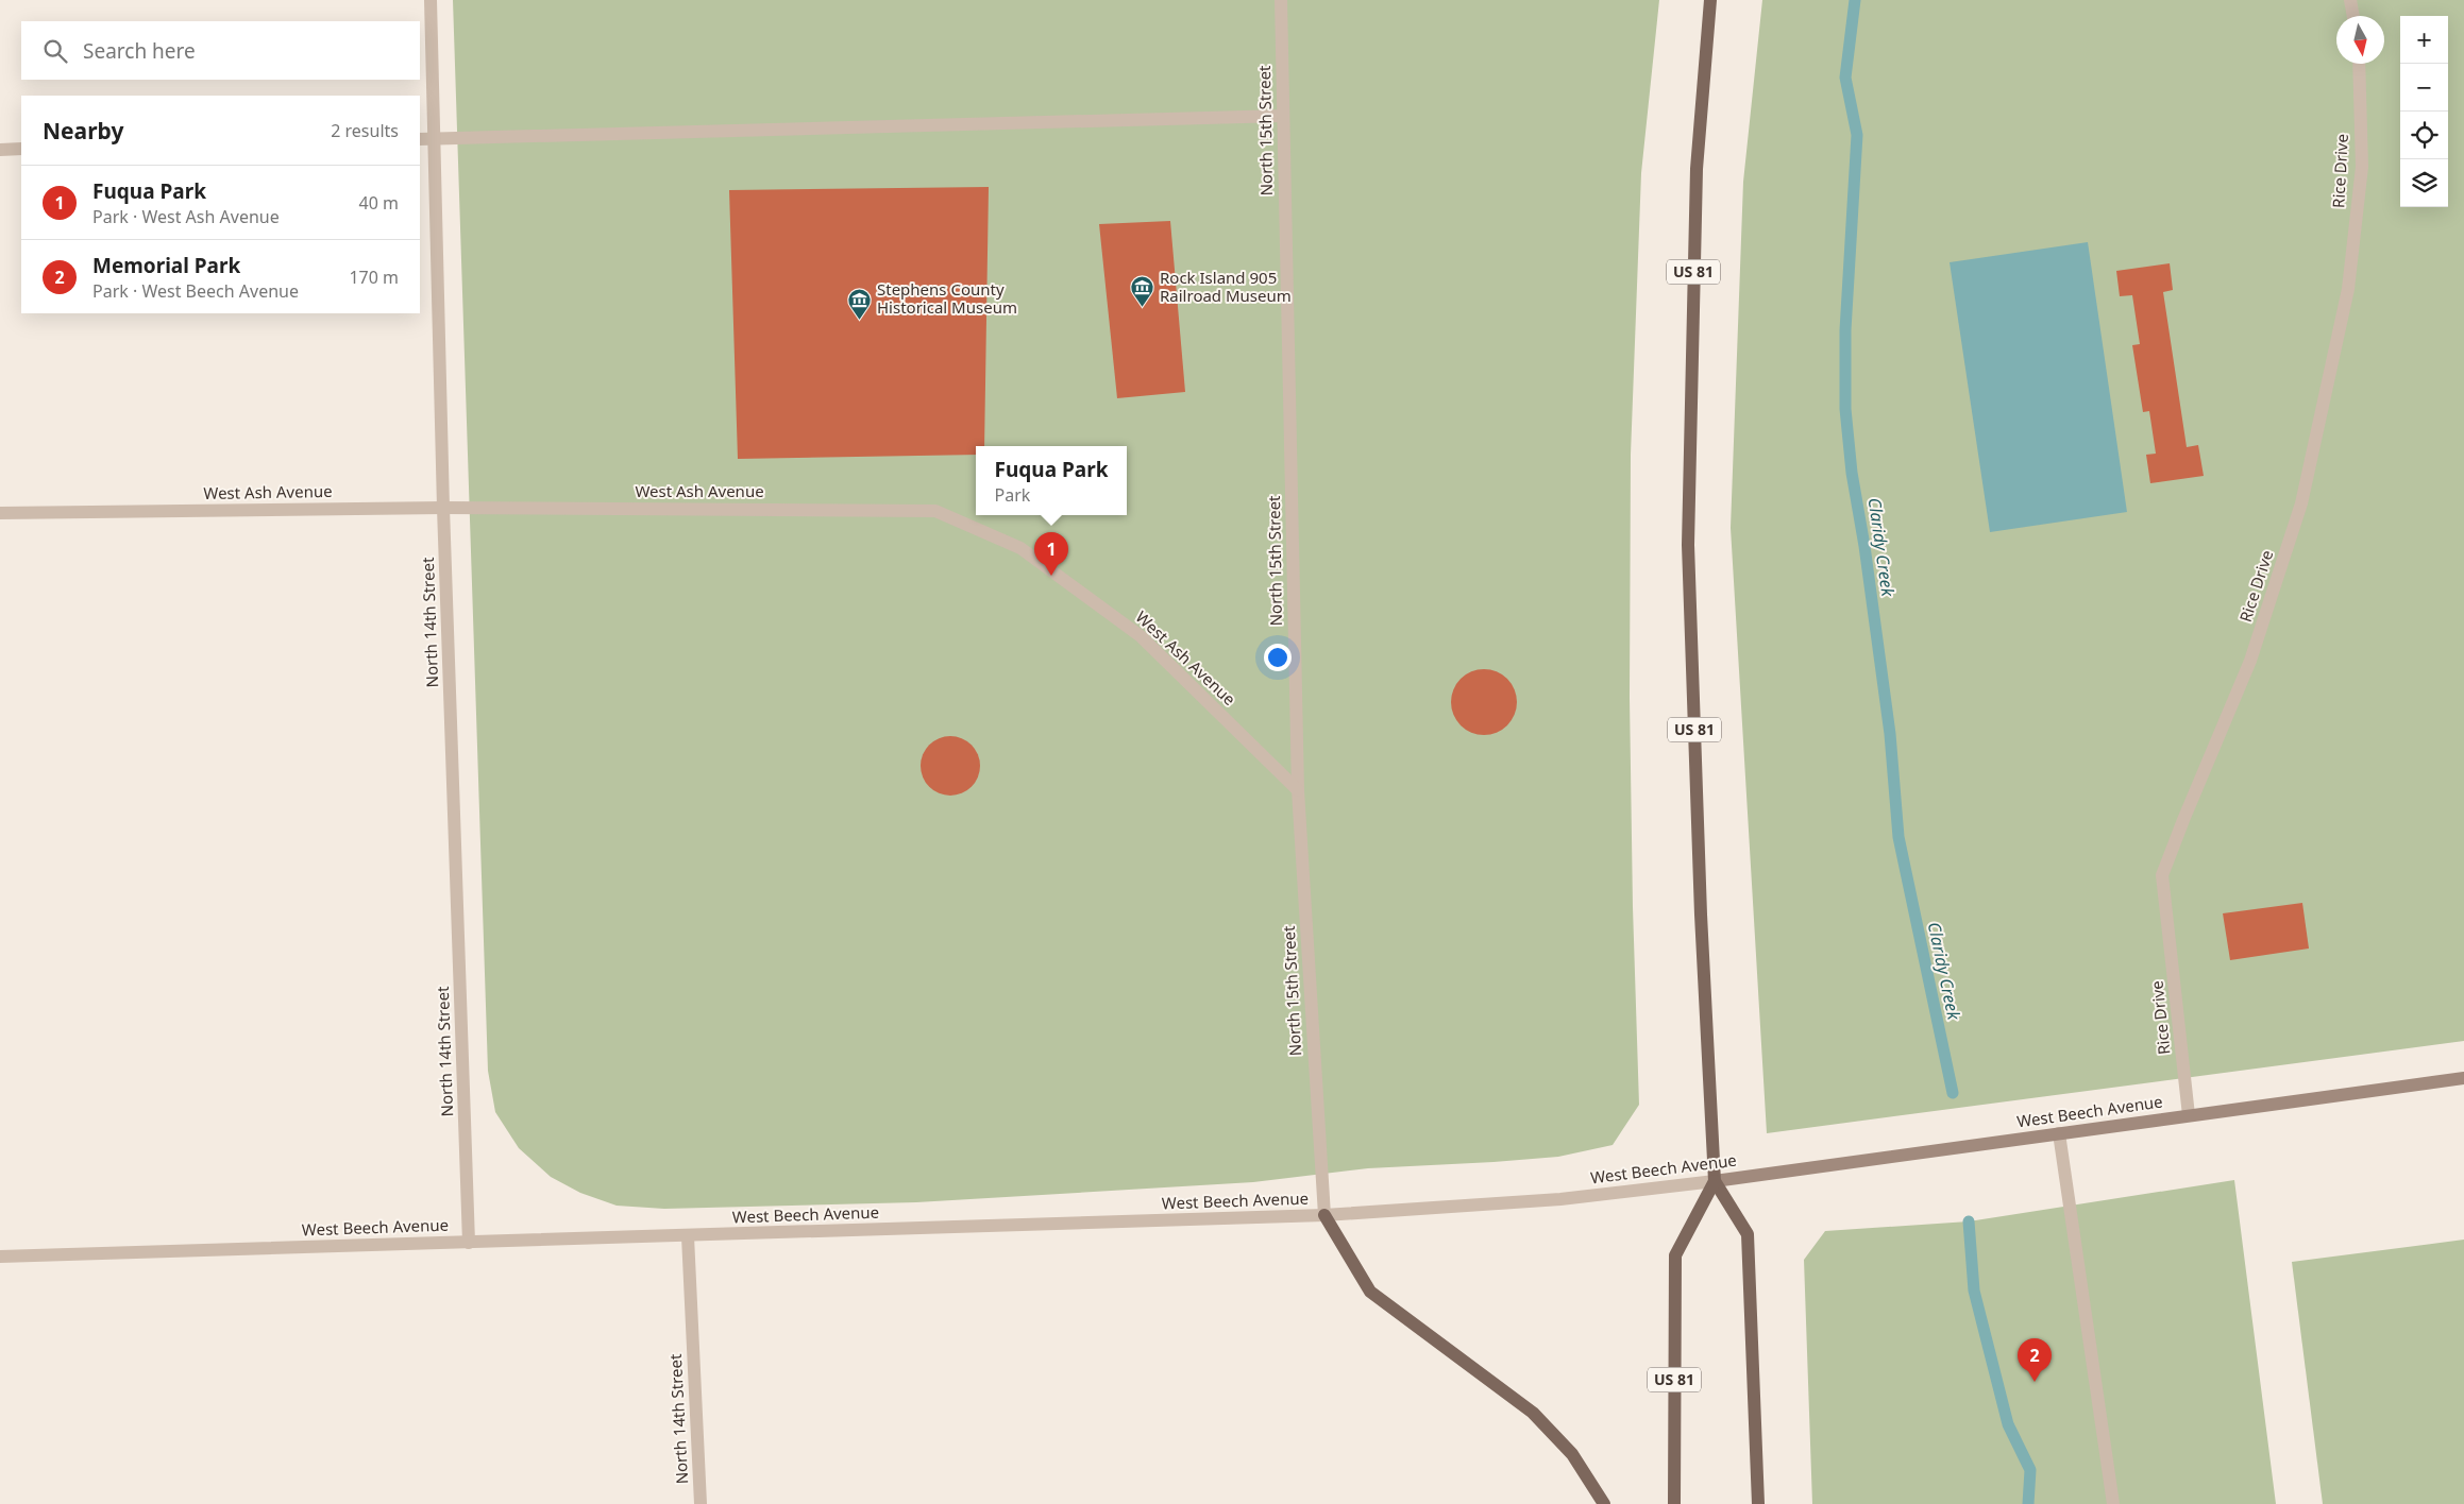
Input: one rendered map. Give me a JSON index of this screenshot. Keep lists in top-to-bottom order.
{
  "streets": {
    "main road": ["US 81", "West Beech Avenue"],
    "street": [
      "North 15th Street",
      "Rice Drive",
      "West Ash Avenue",
      "North 14th Street"
    ]
  },
  "crossings": [
    ["North 15th Street", "West Ash Avenue"],
    ["North 15th Street", "West Beech Avenue"],
    ["Rice Drive", "West Beech Avenue"],
    ["US 81", "West Beech Avenue"],
    ["West Ash Avenue", "North 14th Street"],
    ["North 14th Street", "West Beech Avenue"]
  ],
  "water": ["Claridy Creek"],
  "places": {
    "museum": ["Rock Island 905 Railroad Museum", "Stephens County Historical Museum"]
  },
  "north": "bottom",
  "page": {
    "map_buttons": ["+", "−"],
    "search": "Search here",
    "heading": ["Nearby", "2 results"],
    "list": [
      {
        "mark": "1",
        "name": "Fuqua Park",
        "note": "Park · West Ash Avenue",
        "value": "40 m"
      },
      {
        "mark": "2",
        "name": "Memorial Park",
        "note": "Park · West Beech Avenue",
        "value": "170 m"
      }
    ],
    "popup": ["Fuqua Park", "Park"],
    "pins": ["1", "2"]
  }
}
